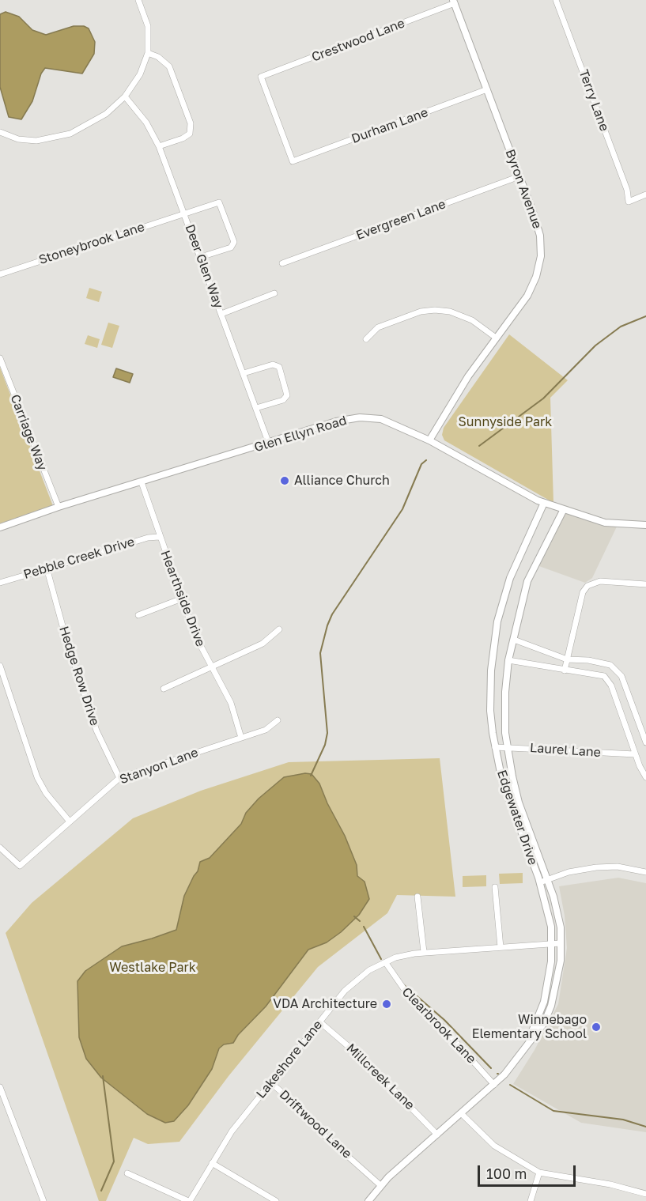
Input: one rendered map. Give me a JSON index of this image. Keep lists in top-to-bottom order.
{
  "streets": {
    "street": [
      "Crestwood Lane",
      "Terry Lane",
      "Durham Lane",
      "Byron Avenue",
      "Evergreen Lane",
      "Stoneybrook Lane",
      "Deer Glen Way",
      "Carriage Way",
      "Glen Ellyn Road",
      "Pebble Creek Drive",
      "Hearthside Drive",
      "Hedge Row Drive",
      "Laurel Lane",
      "Stanyon Lane",
      "Edgewater Drive",
      "Clearbrook Lane",
      "Lakeshore Lane",
      "Millcreek Lane",
      "Driftwood Lane"
    ]
  },
  "crossings": [
    ["Crestwood Lane", "Durham Lane"],
    ["Crestwood Lane", "Byron Avenue"],
    ["Durham Lane", "Byron Avenue"],
    ["Byron Avenue", "Evergreen Lane"],
    ["Byron Avenue", "Glen Ellyn Road"],
    ["Stoneybrook Lane", "Deer Glen Way"],
    ["Deer Glen Way", "Glen Ellyn Road"],
    ["Carriage Way", "Glen Ellyn Road"],
    ["Glen Ellyn Road", "Hearthside Drive"],
    ["Glen Ellyn Road", "Edgewater Drive"],
    ["Pebble Creek Drive", "Hearthside Drive"],
    ["Pebble Creek Drive", "Hedge Row Drive"],
    ["Hearthside Drive", "Stanyon Lane"],
    ["Hedge Row Drive", "Stanyon Lane"],
    ["Laurel Lane", "Edgewater Drive"],
    ["Edgewater Drive", "Clearbrook Lane"],
    ["Edgewater Drive", "Lakeshore Lane"],
    ["Edgewater Drive", "Millcreek Lane"],
    ["Edgewater Drive", "Driftwood Lane"],
    ["Clearbrook Lane", "Lakeshore Lane"],
    ["Lakeshore Lane", "Millcreek Lane"],
    ["Lakeshore Lane", "Driftwood Lane"]
  ],
  "parks": ["Sunnyside Park", "Westlake Park"],
  "places": ["Alliance Church", "VDA Architecture", "Winnebago Elementary School"],
  "scale_bar": "100 m"
}
